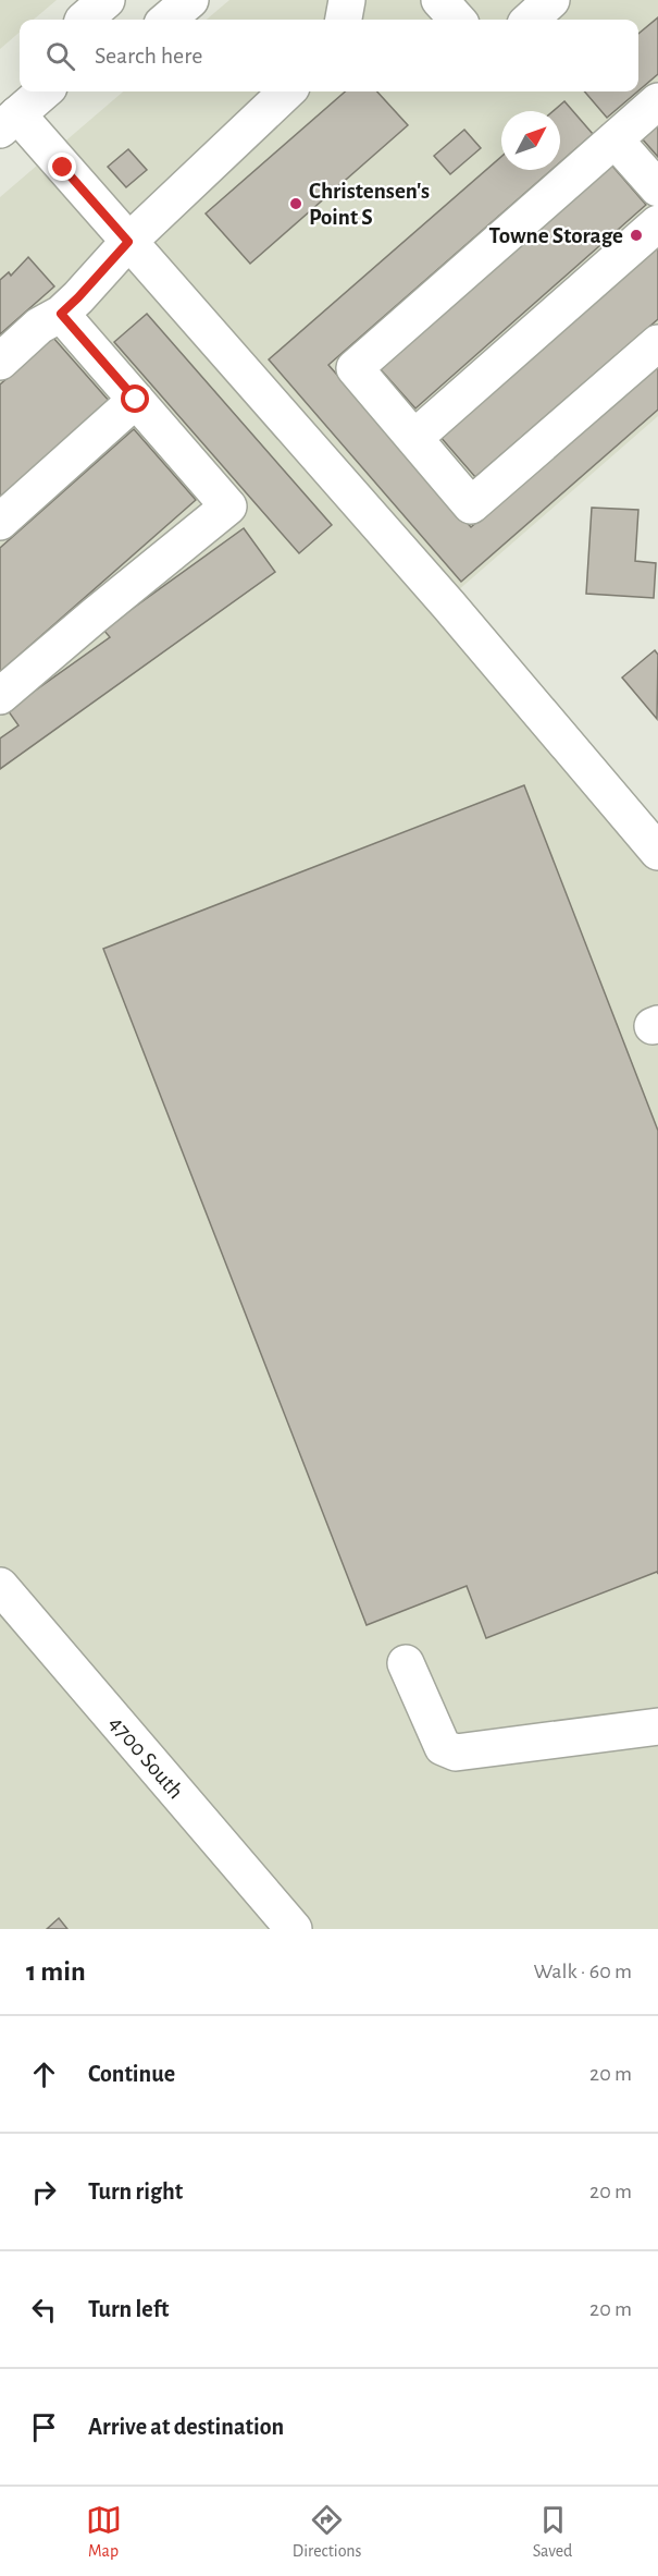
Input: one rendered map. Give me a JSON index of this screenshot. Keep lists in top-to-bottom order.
{
  "streets": {
    "main road": ["4700 South"]
  },
  "places": ["Christensen's Point S", "Towne Storage"],
  "north": "top right",
  "page": {
    "search": "Search here",
    "heading": ["1 min", "Walk · 60 m"],
    "list": [
      ["Continue", "20 m"],
      ["Turn right", "20 m"],
      ["Turn left", "20 m"],
      "Arrive at destination"
    ],
    "nav": ["Map", "Directions", "Saved"]
  }
}
